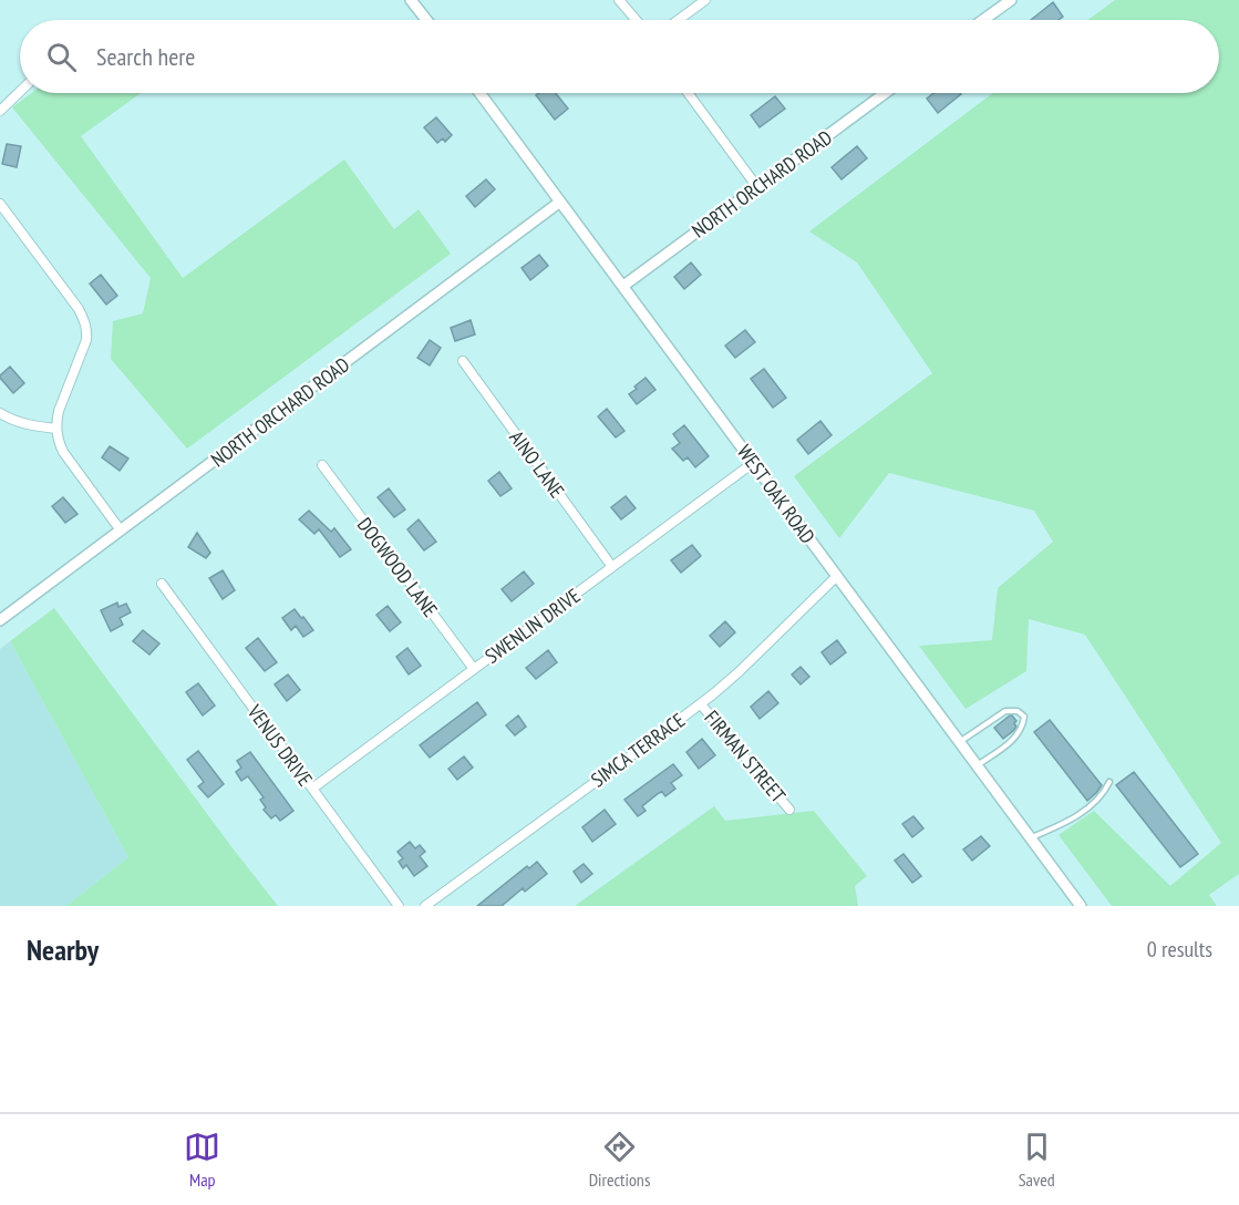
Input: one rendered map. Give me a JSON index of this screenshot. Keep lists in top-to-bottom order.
{
  "streets": {
    "street": [
      "NORTH ORCHARD ROAD",
      "AINO LANE",
      "WEST OAK ROAD",
      "DOGWOOD LANE",
      "SWENLIN DRIVE",
      "VENUS DRIVE",
      "SIMCA TERRACE",
      "FIRMAN STREET"
    ]
  },
  "crossings": [
    ["NORTH ORCHARD ROAD", "WEST OAK ROAD"],
    ["AINO LANE", "SWENLIN DRIVE"],
    ["WEST OAK ROAD", "SWENLIN DRIVE"],
    ["WEST OAK ROAD", "SIMCA TERRACE"],
    ["DOGWOOD LANE", "SWENLIN DRIVE"],
    ["SWENLIN DRIVE", "VENUS DRIVE"],
    ["SIMCA TERRACE", "FIRMAN STREET"]
  ],
  "page": {
    "search": "Search here",
    "heading": ["Nearby", "0 results"],
    "nav": ["Map", "Directions", "Saved"]
  }
}
